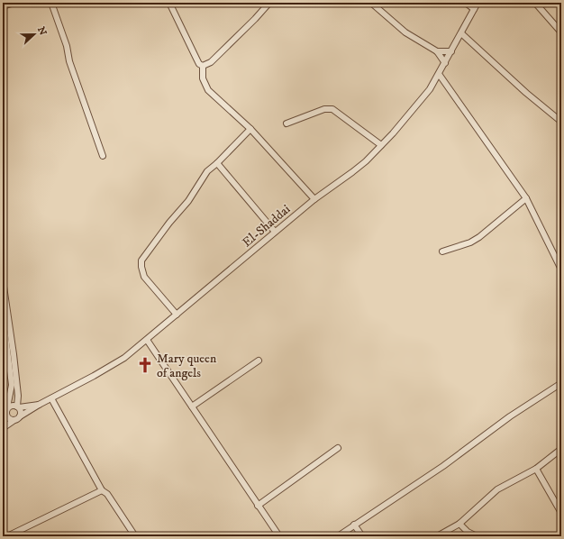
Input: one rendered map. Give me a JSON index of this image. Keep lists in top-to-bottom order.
{
  "streets": {
    "street": ["El-Shaddai"]
  },
  "places": {
    "church": ["Mary queen of angels"]
  },
  "north": "right"
}
